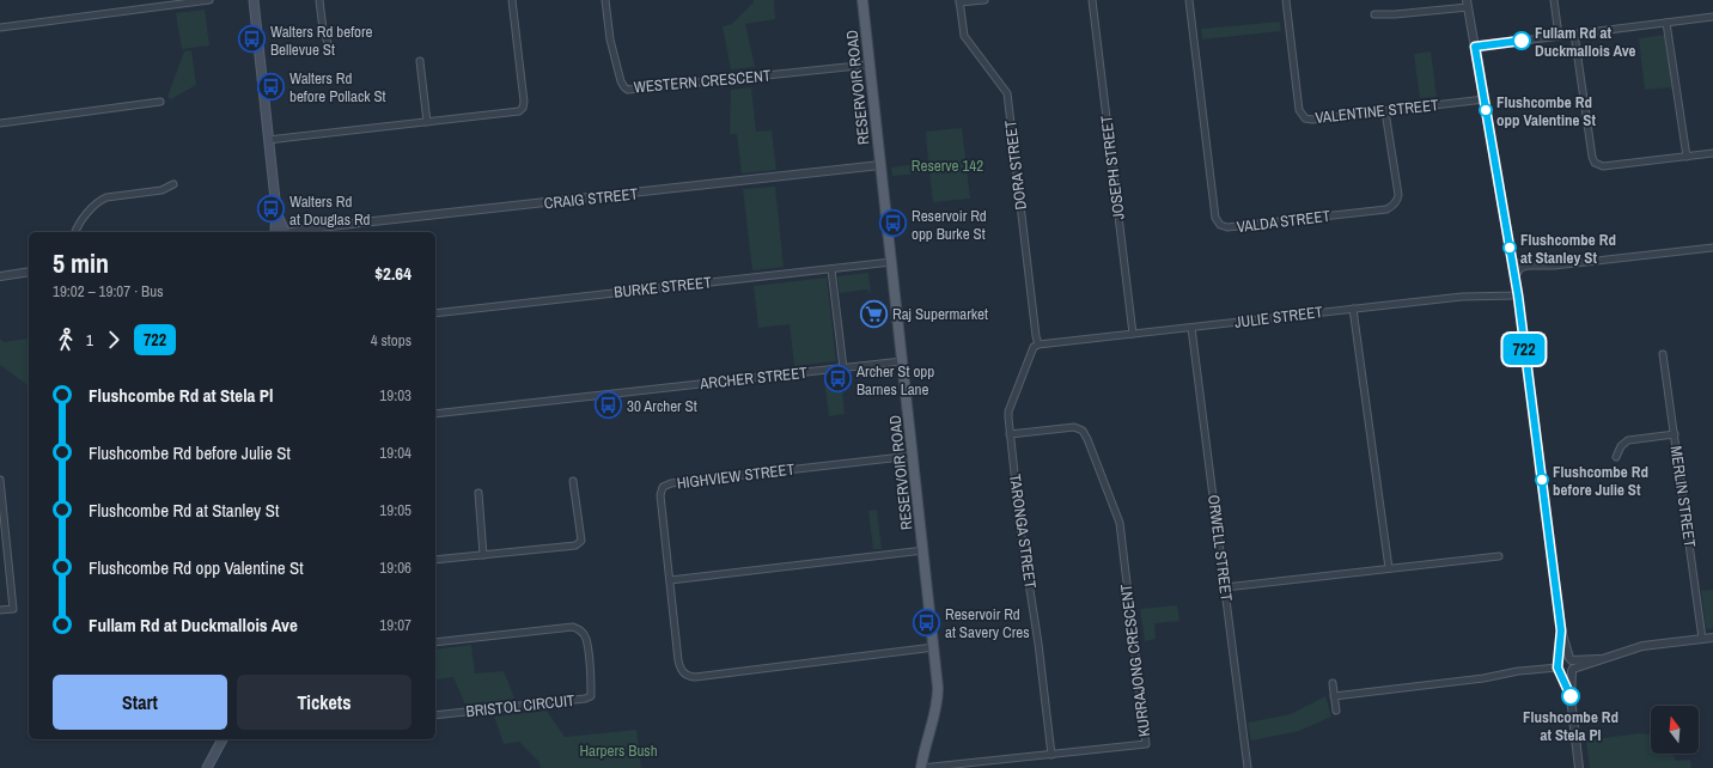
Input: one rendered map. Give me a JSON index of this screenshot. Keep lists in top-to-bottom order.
{
  "streets": {
    "main road": ["RESERVOIR ROAD"],
    "street": [
      "WESTERN CRESCENT",
      "VALENTINE STREET",
      "DORA STREET",
      "JOSEPH STREET",
      "CRAIG STREET",
      "VALDA STREET",
      "BURKE STREET",
      "JULIE STREET",
      "ARCHER STREET",
      "HIGHVIEW STREET",
      "MERLIN STREET",
      "TARONGA STREET",
      "ORWELL STREET",
      "KURRAJONG CRESCENT",
      "BRISTOL CIRCUIT"
    ]
  },
  "crossings": [
    ["WESTERN CRESCENT", "RESERVOIR ROAD"],
    ["RESERVOIR ROAD", "CRAIG STREET"],
    ["RESERVOIR ROAD", "BURKE STREET"],
    ["RESERVOIR ROAD", "ARCHER STREET"],
    ["RESERVOIR ROAD", "HIGHVIEW STREET"],
    ["RESERVOIR ROAD", "KURRAJONG CRESCENT"],
    ["VALENTINE STREET", "VALDA STREET"],
    ["DORA STREET", "JULIE STREET"],
    ["DORA STREET", "TARONGA STREET"],
    ["JOSEPH STREET", "JULIE STREET"],
    ["JULIE STREET", "TARONGA STREET"],
    ["JULIE STREET", "ORWELL STREET"],
    ["TARONGA STREET", "KURRAJONG CRESCENT"]
  ],
  "parks": ["Reserve 142", "Harpers Bush"],
  "places": {
    "bus stop": [
      "Walters Rd before Bellevue St",
      "Walters Rd before Pollack St",
      "Walters Rd at Douglas Rd",
      "Reservoir Rd opp Burke St",
      "Archer St opp Barnes Lane",
      "30 Archer St",
      "Reservoir Rd at Savery Cres"
    ],
    "other": [
      "Fullam Rd at Duckmallois Ave",
      "Flushcombe Rd opp Valentine St",
      "Flushcombe Rd at Stanley St",
      "Flushcombe Rd before Julie St",
      "Flushcombe Rd at Stela Pl"
    ],
    "supermarket": ["Raj Supermarket"]
  },
  "lines": ["bus line 722"],
  "north": "top",
  "page": {
    "on_map": "722",
    "heading": ["5 min", "19:02 – 19:07 · Bus", "$2.64"],
    "legs": ["1", "722", "4 stops"],
    "list": [
      {
        "name": "Flushcombe Rd at Stela Pl",
        "value": "19:03"
      },
      {
        "name": "Flushcombe Rd before Julie St",
        "value": "19:04"
      },
      {
        "name": "Flushcombe Rd at Stanley St",
        "value": "19:05"
      },
      {
        "name": "Flushcombe Rd opp Valentine St",
        "value": "19:06"
      },
      {
        "name": "Fullam Rd at Duckmallois Ave",
        "value": "19:07"
      }
    ],
    "buttons": ["Start", "Tickets"]
  }
}
